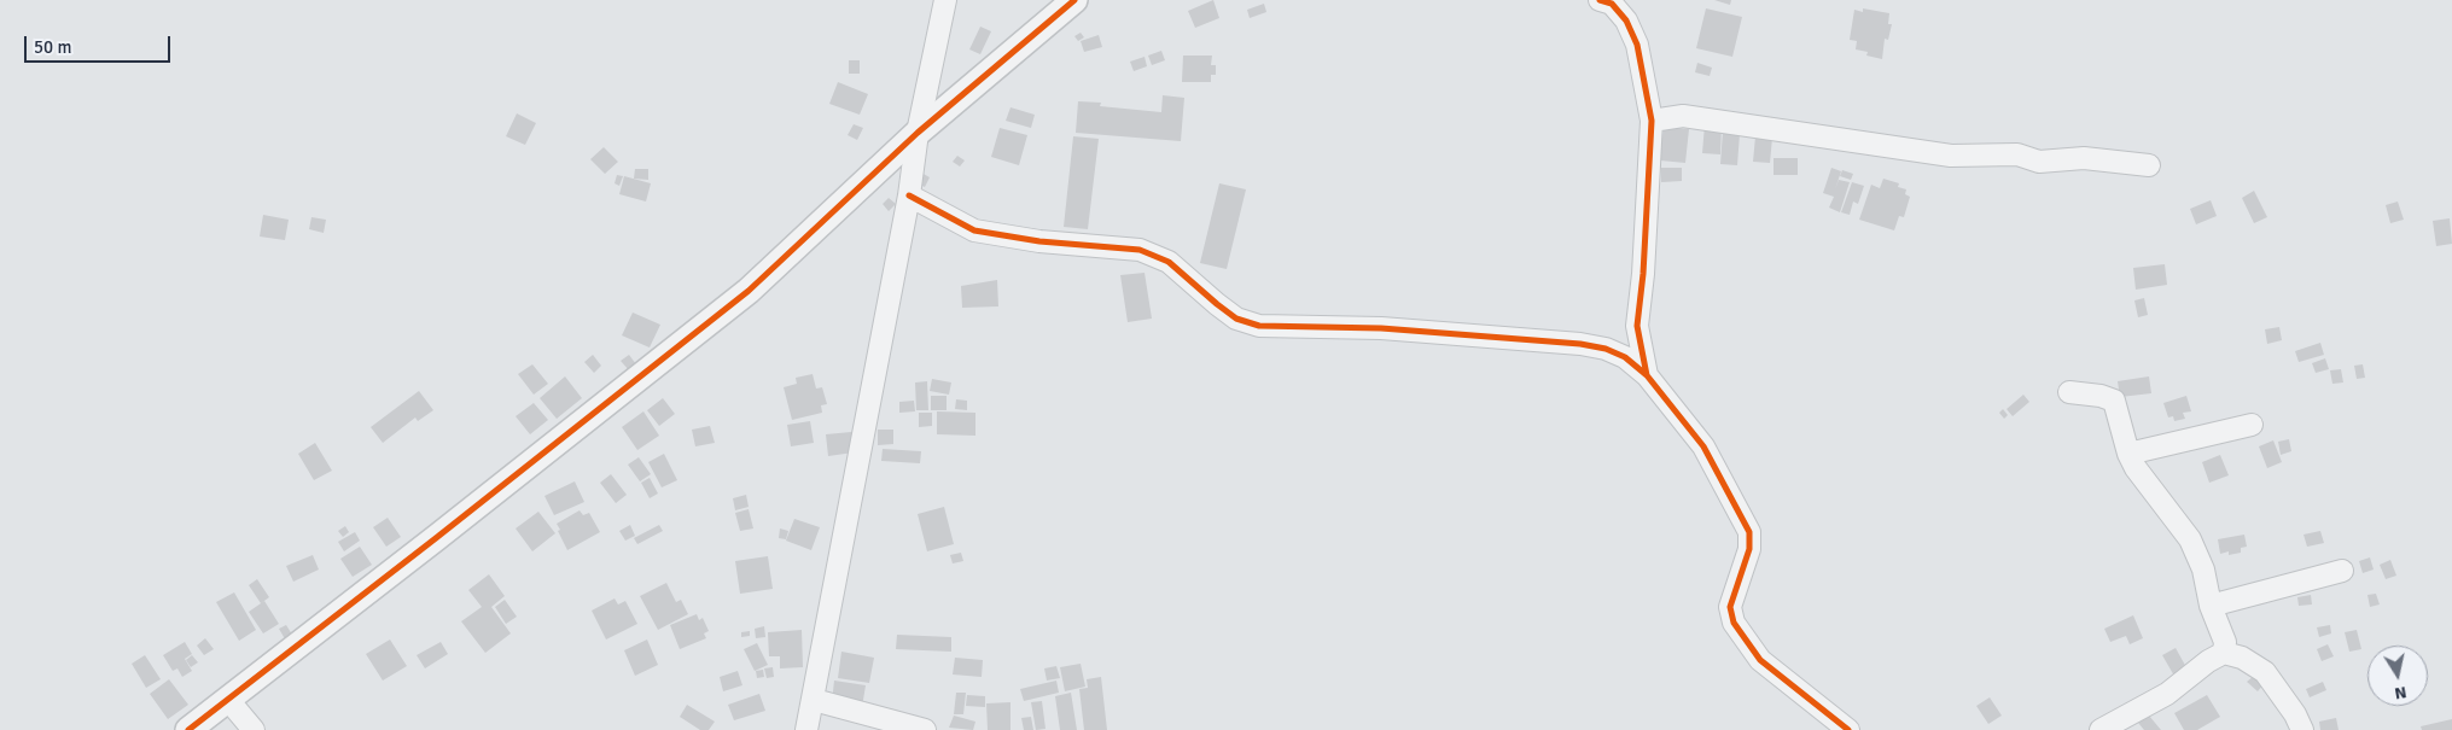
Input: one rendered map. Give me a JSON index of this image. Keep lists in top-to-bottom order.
{
  "scale_bar": "50 m",
  "north": "bottom"
}
